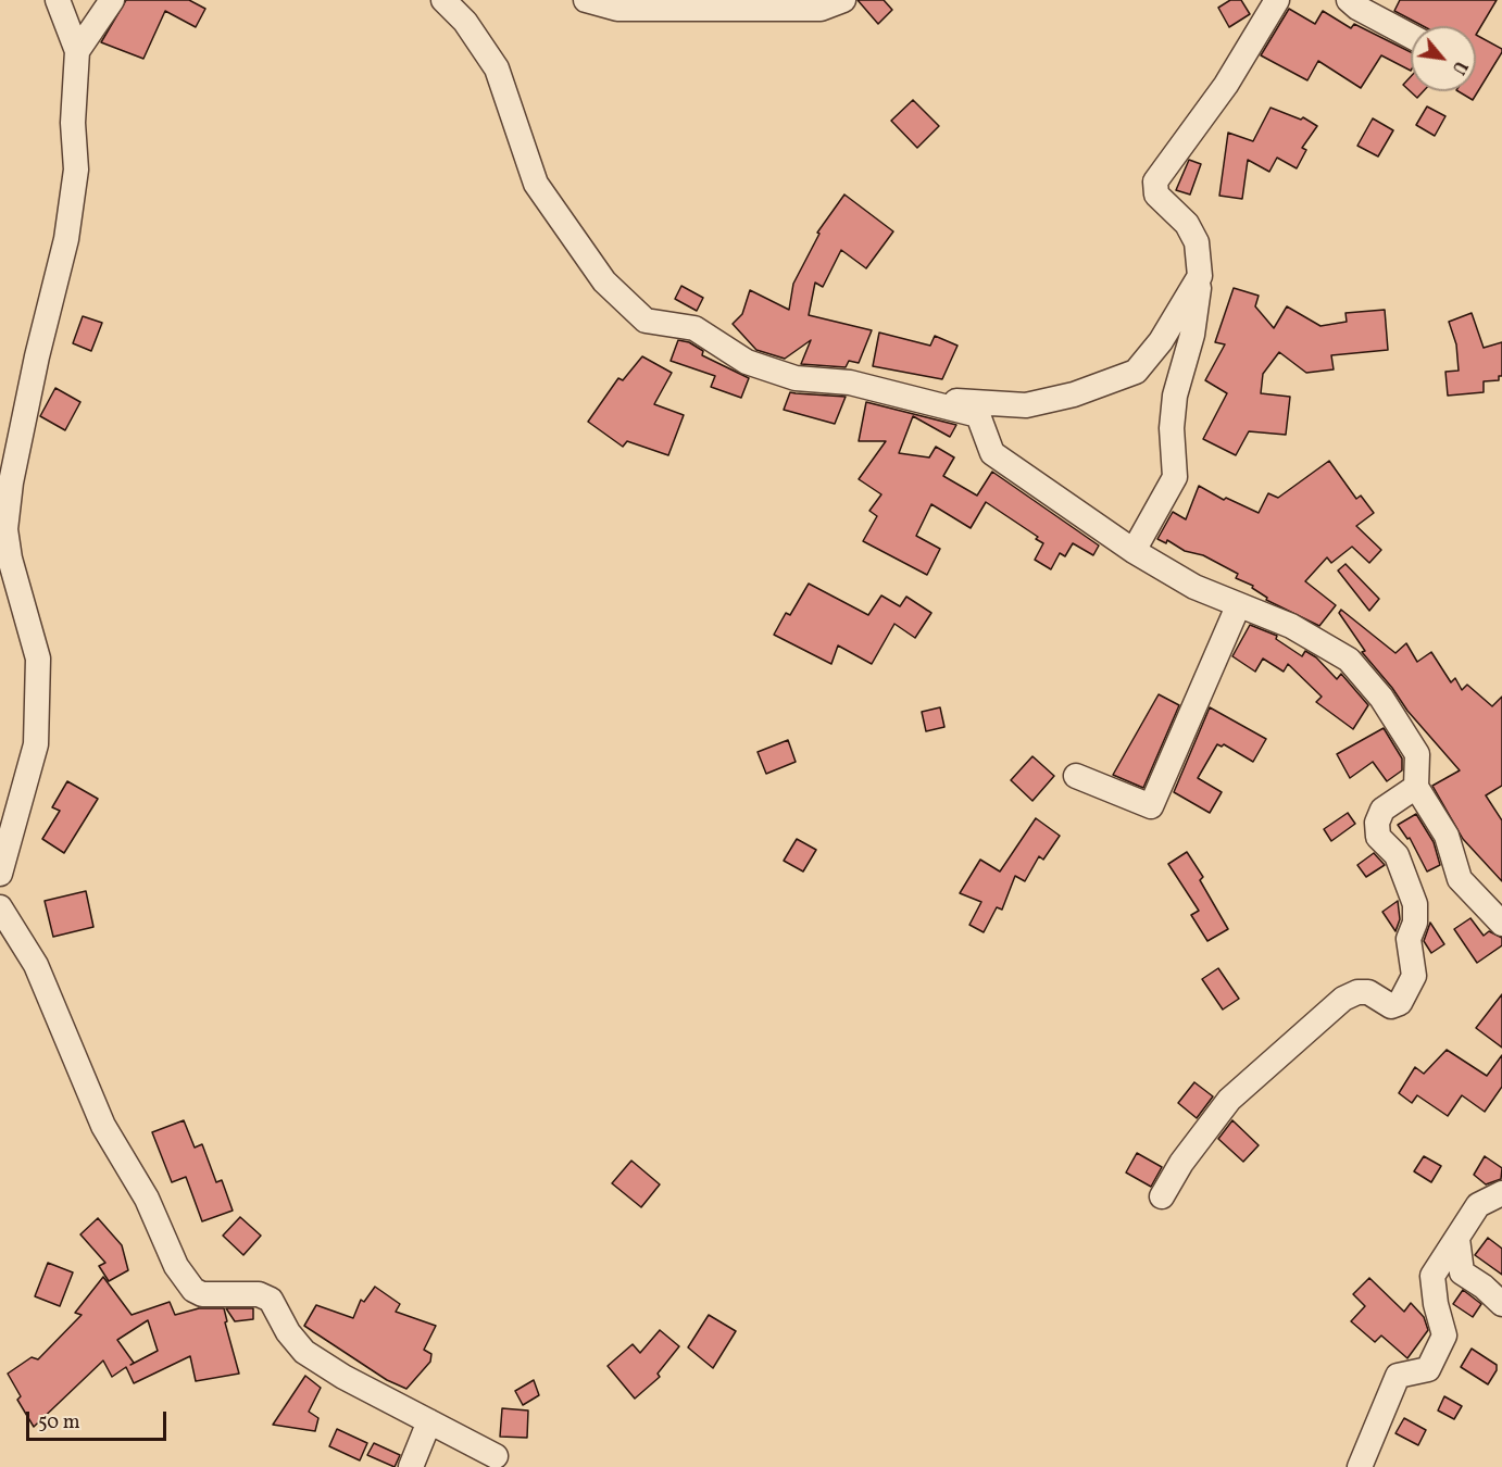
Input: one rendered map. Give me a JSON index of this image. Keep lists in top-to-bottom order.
{
  "scale_bar": "50 m",
  "north": "bottom right"
}
